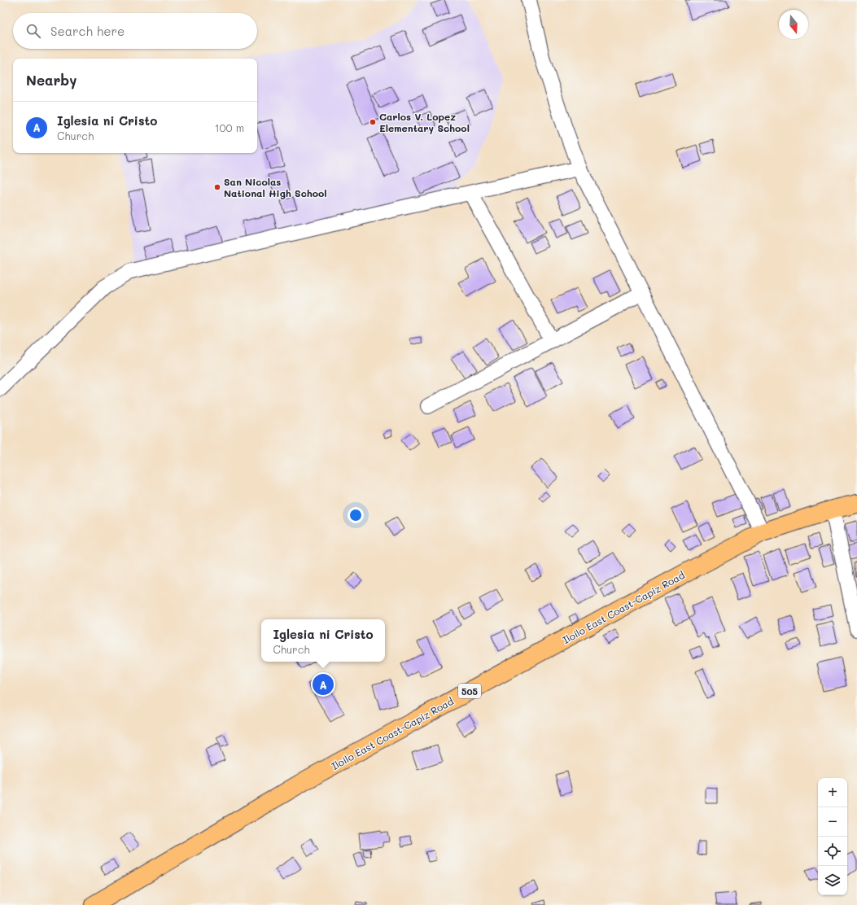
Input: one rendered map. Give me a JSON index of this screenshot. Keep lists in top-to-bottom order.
{
  "streets": {
    "main road": ["Iloilo East Coast-Capiz Road", "505"]
  },
  "places": ["Carlos V. Lopez Elementary School", "San Nicolas National High School"],
  "north": "bottom",
  "page": {
    "search": "Search here",
    "heading": "Nearby",
    "list": [
      {
        "mark": "A",
        "name": "Iglesia ni Cristo",
        "note": "Church",
        "value": "100 m"
      }
    ],
    "popup": ["Iglesia ni Cristo", "Church"],
    "pins": "A",
    "map_buttons": ["+", "−"]
  }
}
